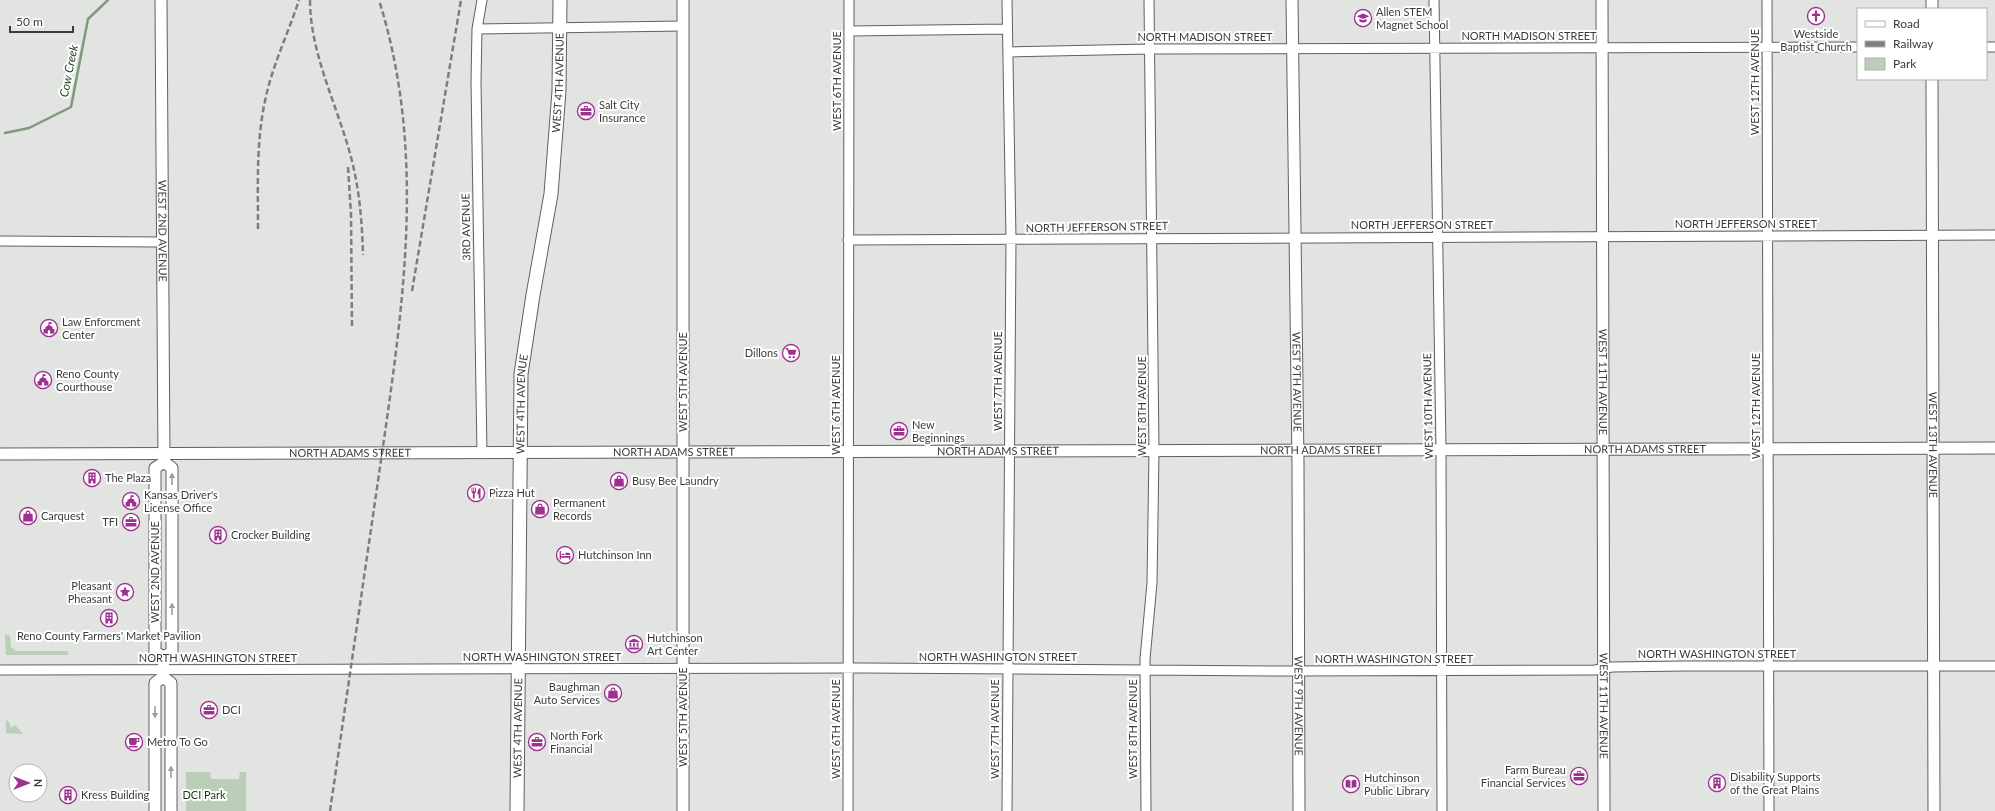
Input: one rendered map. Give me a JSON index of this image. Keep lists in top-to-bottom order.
{
  "streets": {
    "main road": ["WEST 4TH AVENUE"],
    "street": [
      "NORTH MADISON STREET",
      "WEST 6TH AVENUE",
      "WEST 12TH AVENUE",
      "NORTH JEFFERSON STREET",
      "3RD AVENUE",
      "WEST 2ND AVENUE",
      "WEST 7TH AVENUE",
      "WEST 9TH AVENUE",
      "WEST 5TH AVENUE",
      "WEST 11TH AVENUE",
      "WEST 8TH AVENUE",
      "WEST 10TH AVENUE",
      "WEST 13TH AVENUE",
      "NORTH ADAMS STREET",
      "NORTH WASHINGTON STREET"
    ]
  },
  "crossings": [
    ["NORTH MADISON STREET", "WEST 12TH AVENUE"],
    ["NORTH MADISON STREET", "WEST 7TH AVENUE"],
    ["NORTH MADISON STREET", "WEST 9TH AVENUE"],
    ["NORTH MADISON STREET", "WEST 11TH AVENUE"],
    ["NORTH MADISON STREET", "WEST 8TH AVENUE"],
    ["NORTH MADISON STREET", "WEST 10TH AVENUE"],
    ["WEST 6TH AVENUE", "NORTH JEFFERSON STREET"],
    ["WEST 6TH AVENUE", "NORTH ADAMS STREET"],
    ["WEST 6TH AVENUE", "NORTH WASHINGTON STREET"],
    ["WEST 12TH AVENUE", "NORTH JEFFERSON STREET"],
    ["WEST 12TH AVENUE", "NORTH ADAMS STREET"],
    ["WEST 12TH AVENUE", "NORTH WASHINGTON STREET"],
    ["WEST 4TH AVENUE", "NORTH ADAMS STREET"],
    ["WEST 4TH AVENUE", "NORTH WASHINGTON STREET"],
    ["NORTH JEFFERSON STREET", "WEST 7TH AVENUE"],
    ["NORTH JEFFERSON STREET", "WEST 9TH AVENUE"],
    ["NORTH JEFFERSON STREET", "WEST 11TH AVENUE"],
    ["NORTH JEFFERSON STREET", "WEST 8TH AVENUE"],
    ["NORTH JEFFERSON STREET", "WEST 10TH AVENUE"],
    ["NORTH JEFFERSON STREET", "WEST 13TH AVENUE"],
    ["3RD AVENUE", "NORTH ADAMS STREET"],
    ["WEST 2ND AVENUE", "NORTH ADAMS STREET"],
    ["WEST 2ND AVENUE", "NORTH WASHINGTON STREET"],
    ["WEST 7TH AVENUE", "NORTH ADAMS STREET"],
    ["WEST 7TH AVENUE", "NORTH WASHINGTON STREET"],
    ["WEST 9TH AVENUE", "NORTH ADAMS STREET"],
    ["WEST 9TH AVENUE", "NORTH WASHINGTON STREET"],
    ["WEST 5TH AVENUE", "NORTH ADAMS STREET"],
    ["WEST 5TH AVENUE", "NORTH WASHINGTON STREET"],
    ["WEST 11TH AVENUE", "NORTH ADAMS STREET"],
    ["WEST 11TH AVENUE", "NORTH WASHINGTON STREET"],
    ["WEST 8TH AVENUE", "NORTH ADAMS STREET"],
    ["WEST 8TH AVENUE", "NORTH WASHINGTON STREET"],
    ["WEST 10TH AVENUE", "NORTH ADAMS STREET"],
    ["WEST 10TH AVENUE", "NORTH WASHINGTON STREET"],
    ["WEST 13TH AVENUE", "NORTH ADAMS STREET"],
    ["WEST 13TH AVENUE", "NORTH WASHINGTON STREET"]
  ],
  "water": ["Cow Creek"],
  "parks": ["DCI Park"],
  "places": {
    "church": ["Westside Baptist Church"],
    "school or university": ["Allen STEM Magnet School"],
    "office": [
      "Salt City Insurance",
      "New Beginnings",
      "TFI",
      "DCI",
      "North Fork Financial",
      "Farm Bureau Financial Services"
    ],
    "public building": ["Law Enforcment Center", "Reno County Courthouse", "Kansas Driver's License Office"],
    "supermarket": ["Dillons"],
    "building": [
      "The Plaza",
      "Crocker Building",
      "Reno County Farmers' Market Pavilion",
      "Disability Supports of the Great Plains",
      "Kress Building"
    ],
    "shop": [
      "Busy Bee Laundry",
      "Permanent Records",
      "Carquest",
      "Baughman Auto Services"
    ],
    "restaurant": ["Pizza Hut"],
    "hotel": ["Hutchinson Inn"],
    "place": ["Pleasant Pheasant"],
    "museum": ["Hutchinson Art Center"],
    "cafe": ["Metro To Go"],
    "library": ["Hutchinson Public Library"]
  },
  "legend": ["Road", "Railway", "Park"],
  "scale_bar": "50 m",
  "north": "right"
}
